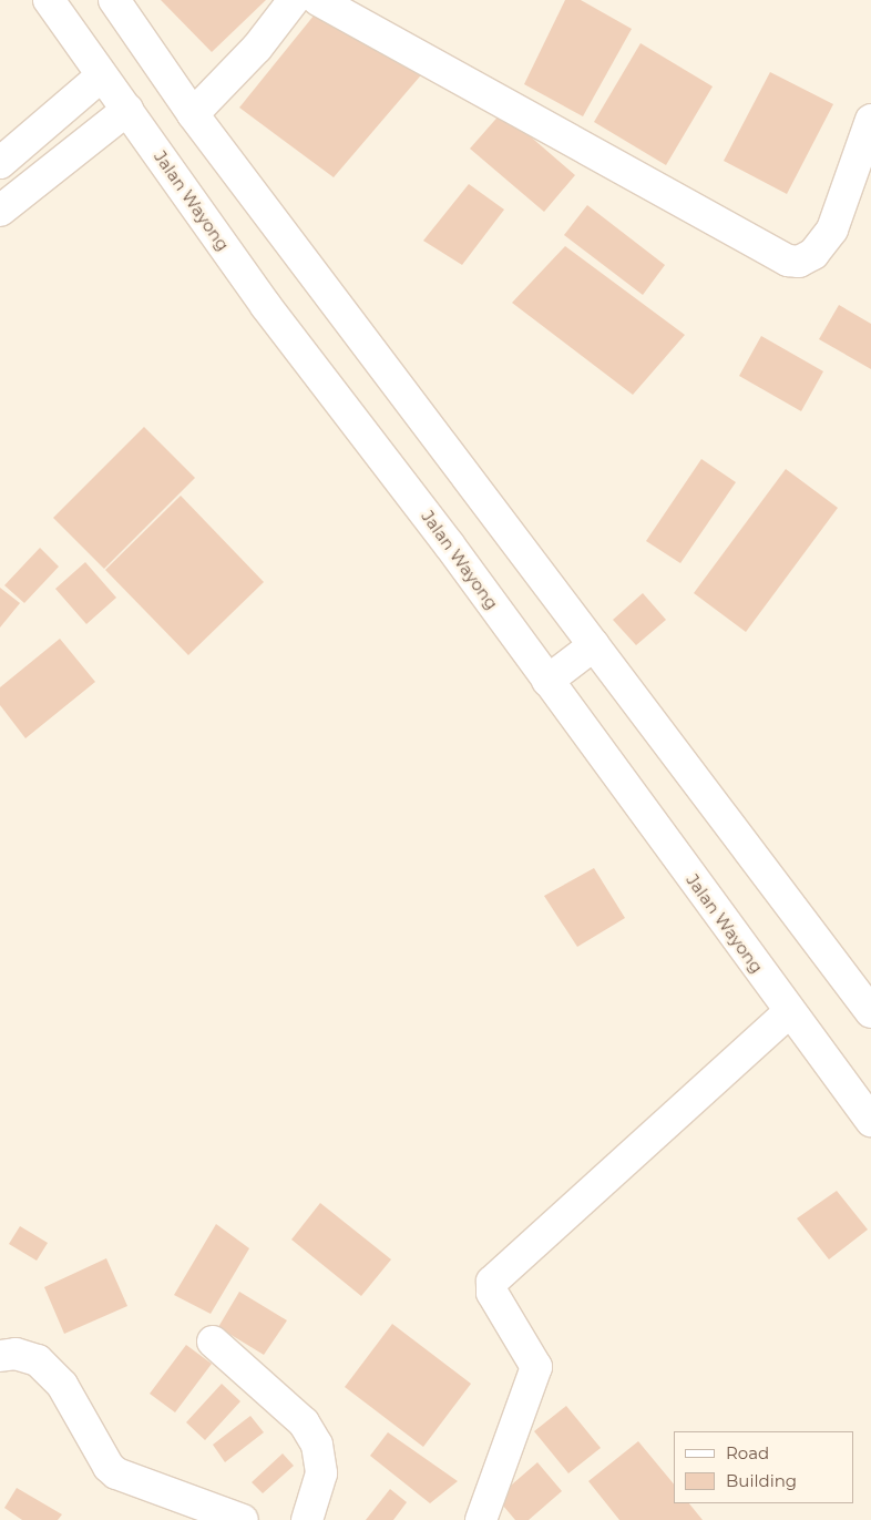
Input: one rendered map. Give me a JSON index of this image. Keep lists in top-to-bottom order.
{
  "streets": {
    "main road": ["Jalan Wayong"]
  },
  "legend": ["Road", "Building"]
}
